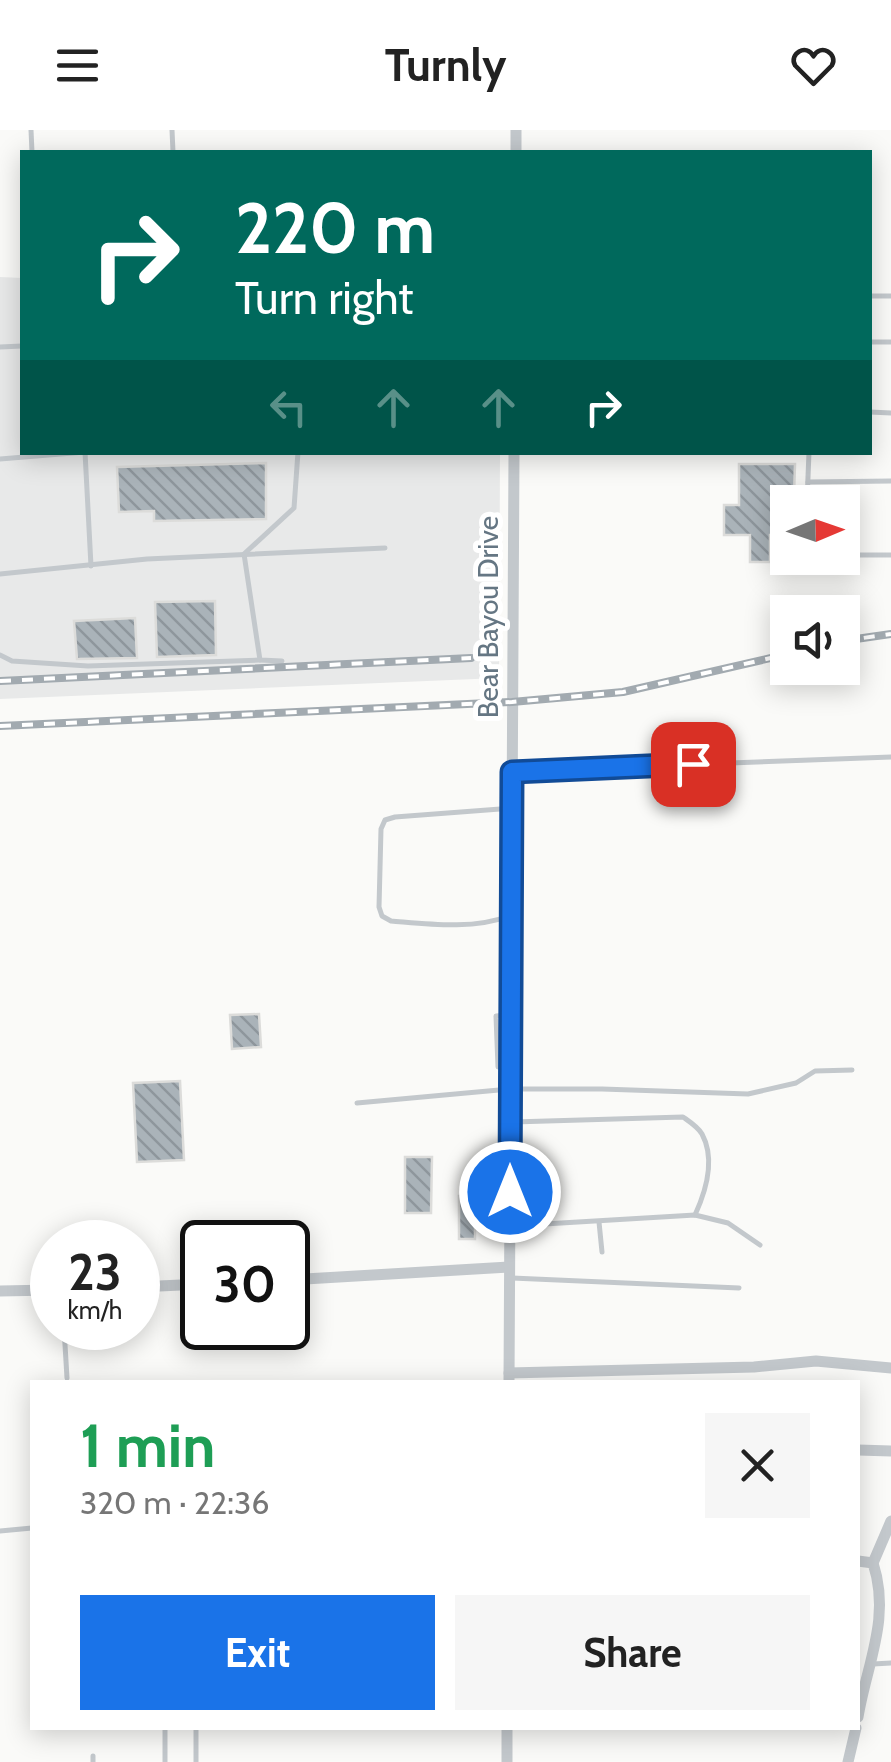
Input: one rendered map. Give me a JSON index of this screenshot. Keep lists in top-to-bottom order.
{
  "streets": {
    "street": ["Bear Bayou Drive"]
  },
  "north": "right",
  "page": {
    "header": "Turnly",
    "turn": ["220 m", "Turn right"],
    "speed": "23 km/h",
    "limit": "30",
    "heading": ["1 min", "320 m · 22:36"],
    "buttons": ["Exit", "Share"]
  }
}
